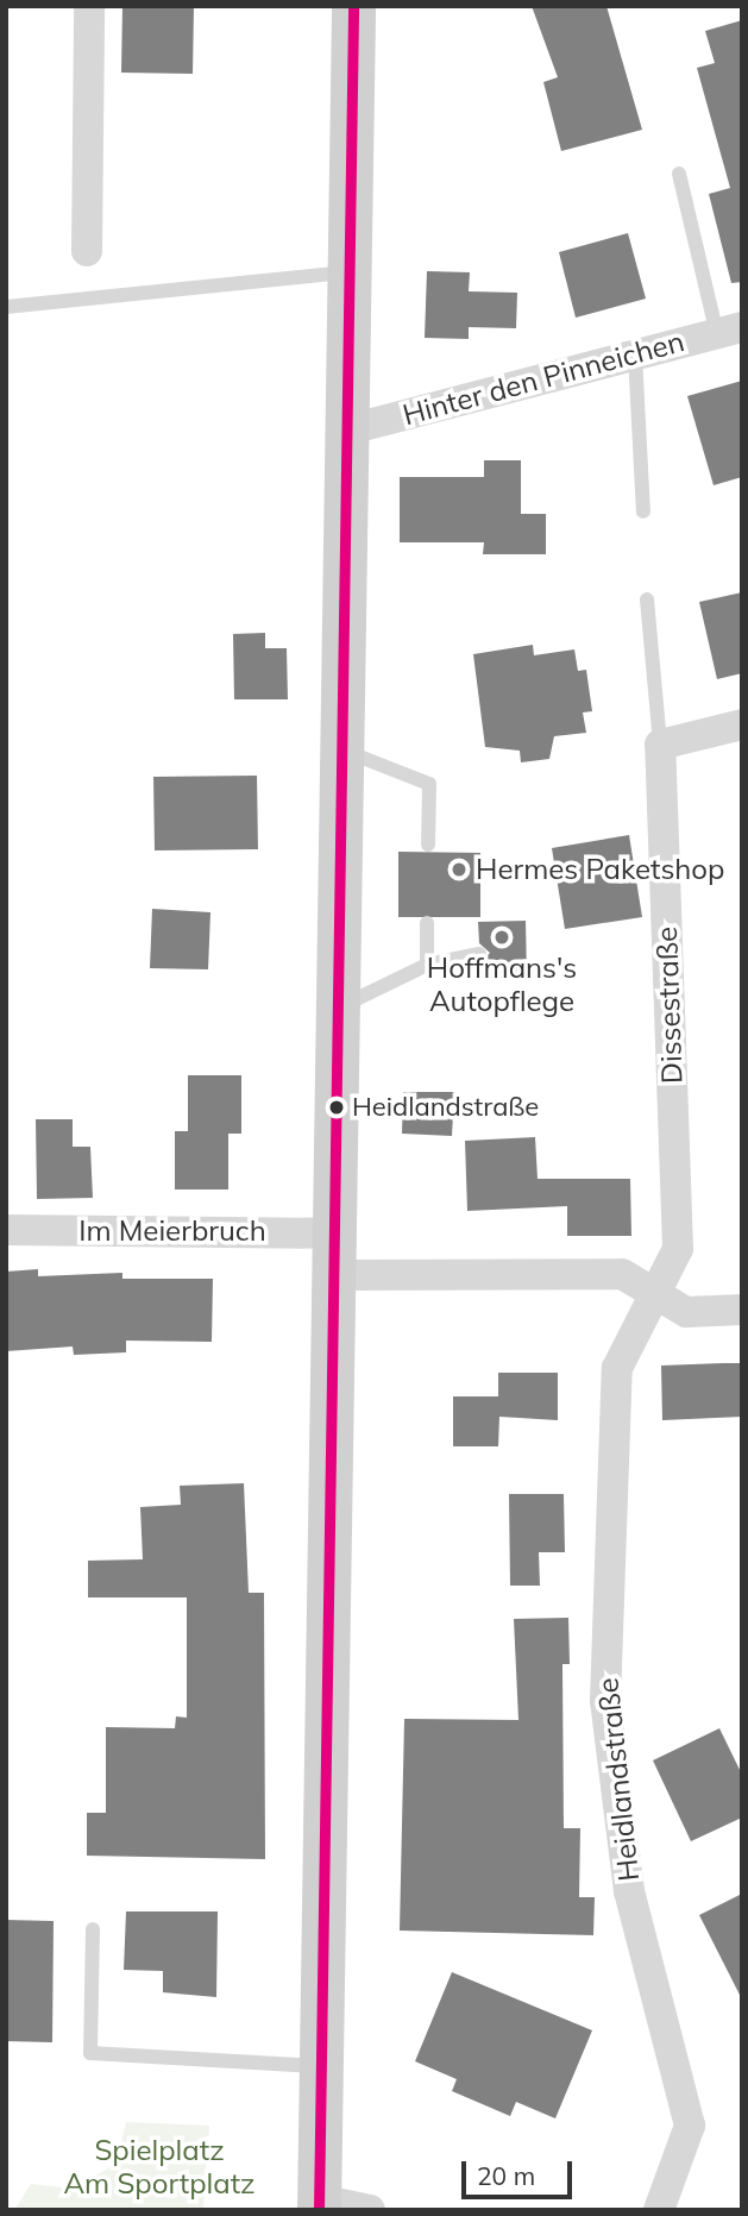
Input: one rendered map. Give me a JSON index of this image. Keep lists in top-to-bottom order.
{
  "streets": {
    "street": [
      "Hinter den Pinneichen",
      "Dissestraße",
      "Im Meierbruch",
      "Heidlandstraße"
    ]
  },
  "crossings": [
    ["Dissestraße", "Heidlandstraße"]
  ],
  "parks": ["Spielplatz Am Sportplatz"],
  "places": ["Hermes Paketshop", "Hoffmans's Autopflege", "Heidlandstraße"],
  "scale_bar": "20 m"
}
